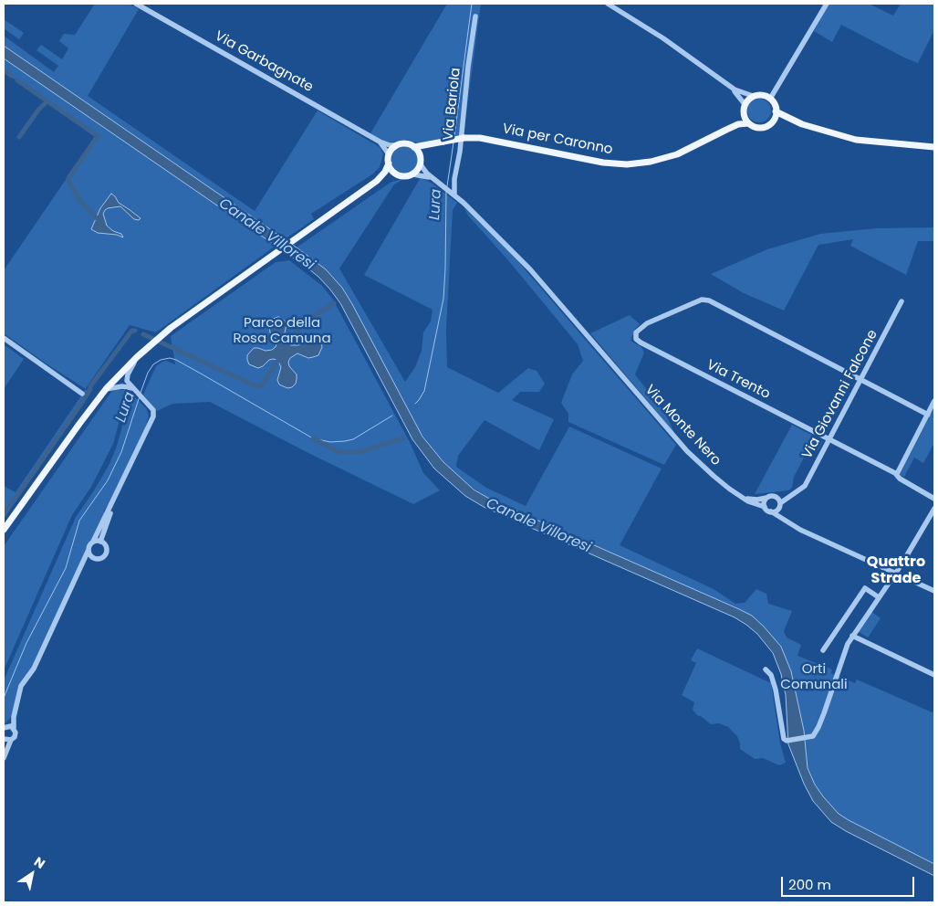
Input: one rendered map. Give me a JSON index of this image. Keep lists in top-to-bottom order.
{
  "streets": {
    "main road": ["Via per Caronno"],
    "street": [
      "Via Garbagnate",
      "Via Bariola",
      "Via Trento",
      "Via Giovanni Falcone",
      "Via Monte Nero"
    ]
  },
  "crossings": [
    ["Via Bariola", "Via Monte Nero"],
    ["Via Trento", "Via Giovanni Falcone"],
    ["Via Giovanni Falcone", "Via Monte Nero"]
  ],
  "districts": ["Quattro Strade"],
  "water": ["Lura", "Canale Villoresi"],
  "parks": ["Parco della Rosa Camuna", "Orti Comunali"],
  "scale_bar": "200 m",
  "north": "top right"
}
